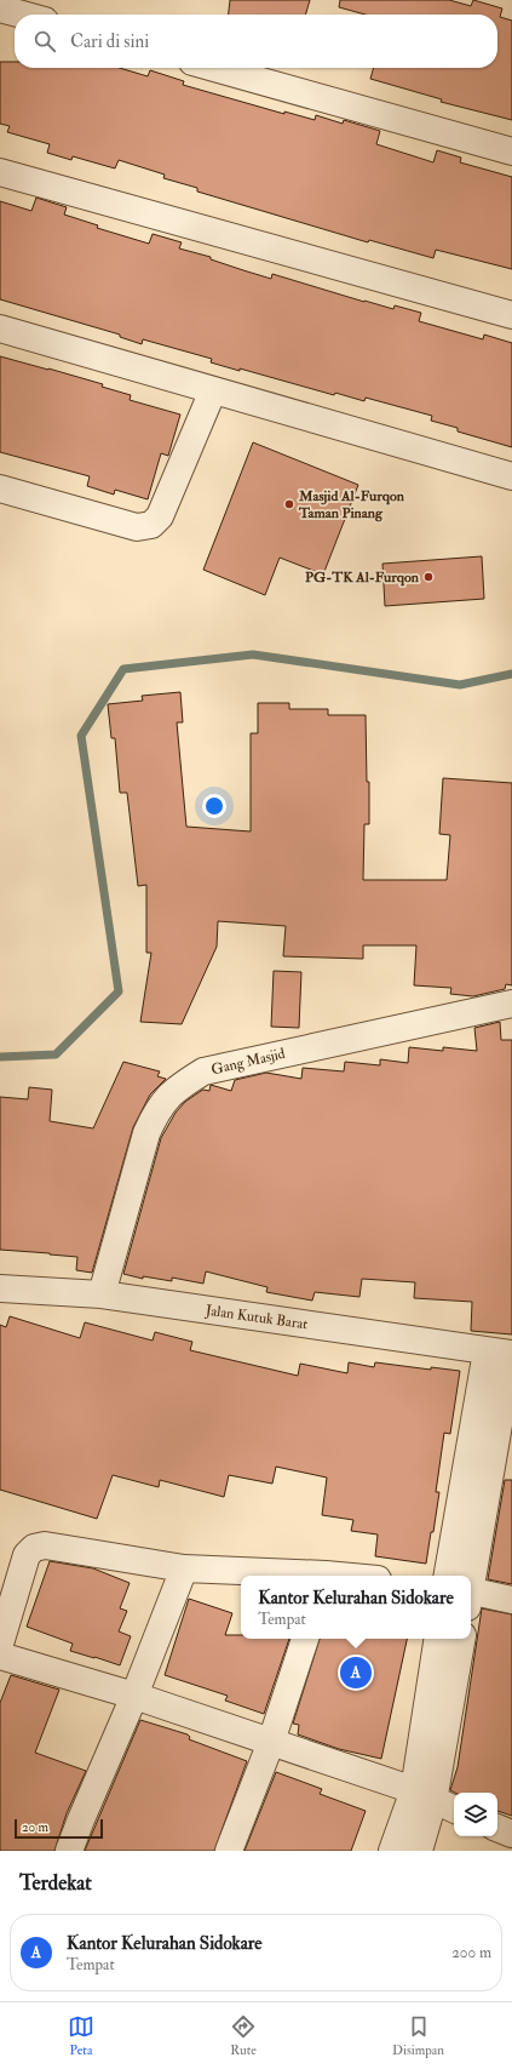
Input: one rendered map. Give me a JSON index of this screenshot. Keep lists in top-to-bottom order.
{
  "streets": {
    "street": ["Gang Masjid", "Jalan Kutuk Barat"]
  },
  "crossings": [
    ["Gang Masjid", "Jalan Kutuk Barat"]
  ],
  "places": ["Masjid Al-Furqon Taman Pinang", "PG-TK Al-Furqon"],
  "scale_bar": "20 m",
  "page": {
    "search": "Cari di sini",
    "popup": ["Kantor Kelurahan Sidokare", "Tempat"],
    "pins": "A",
    "scale": "20 m",
    "heading": "Terdekat",
    "list": [
      {
        "mark": "A",
        "name": "Kantor Kelurahan Sidokare",
        "note": "Tempat",
        "value": "200 m"
      }
    ],
    "nav": ["Peta", "Rute", "Disimpan"]
  }
}
